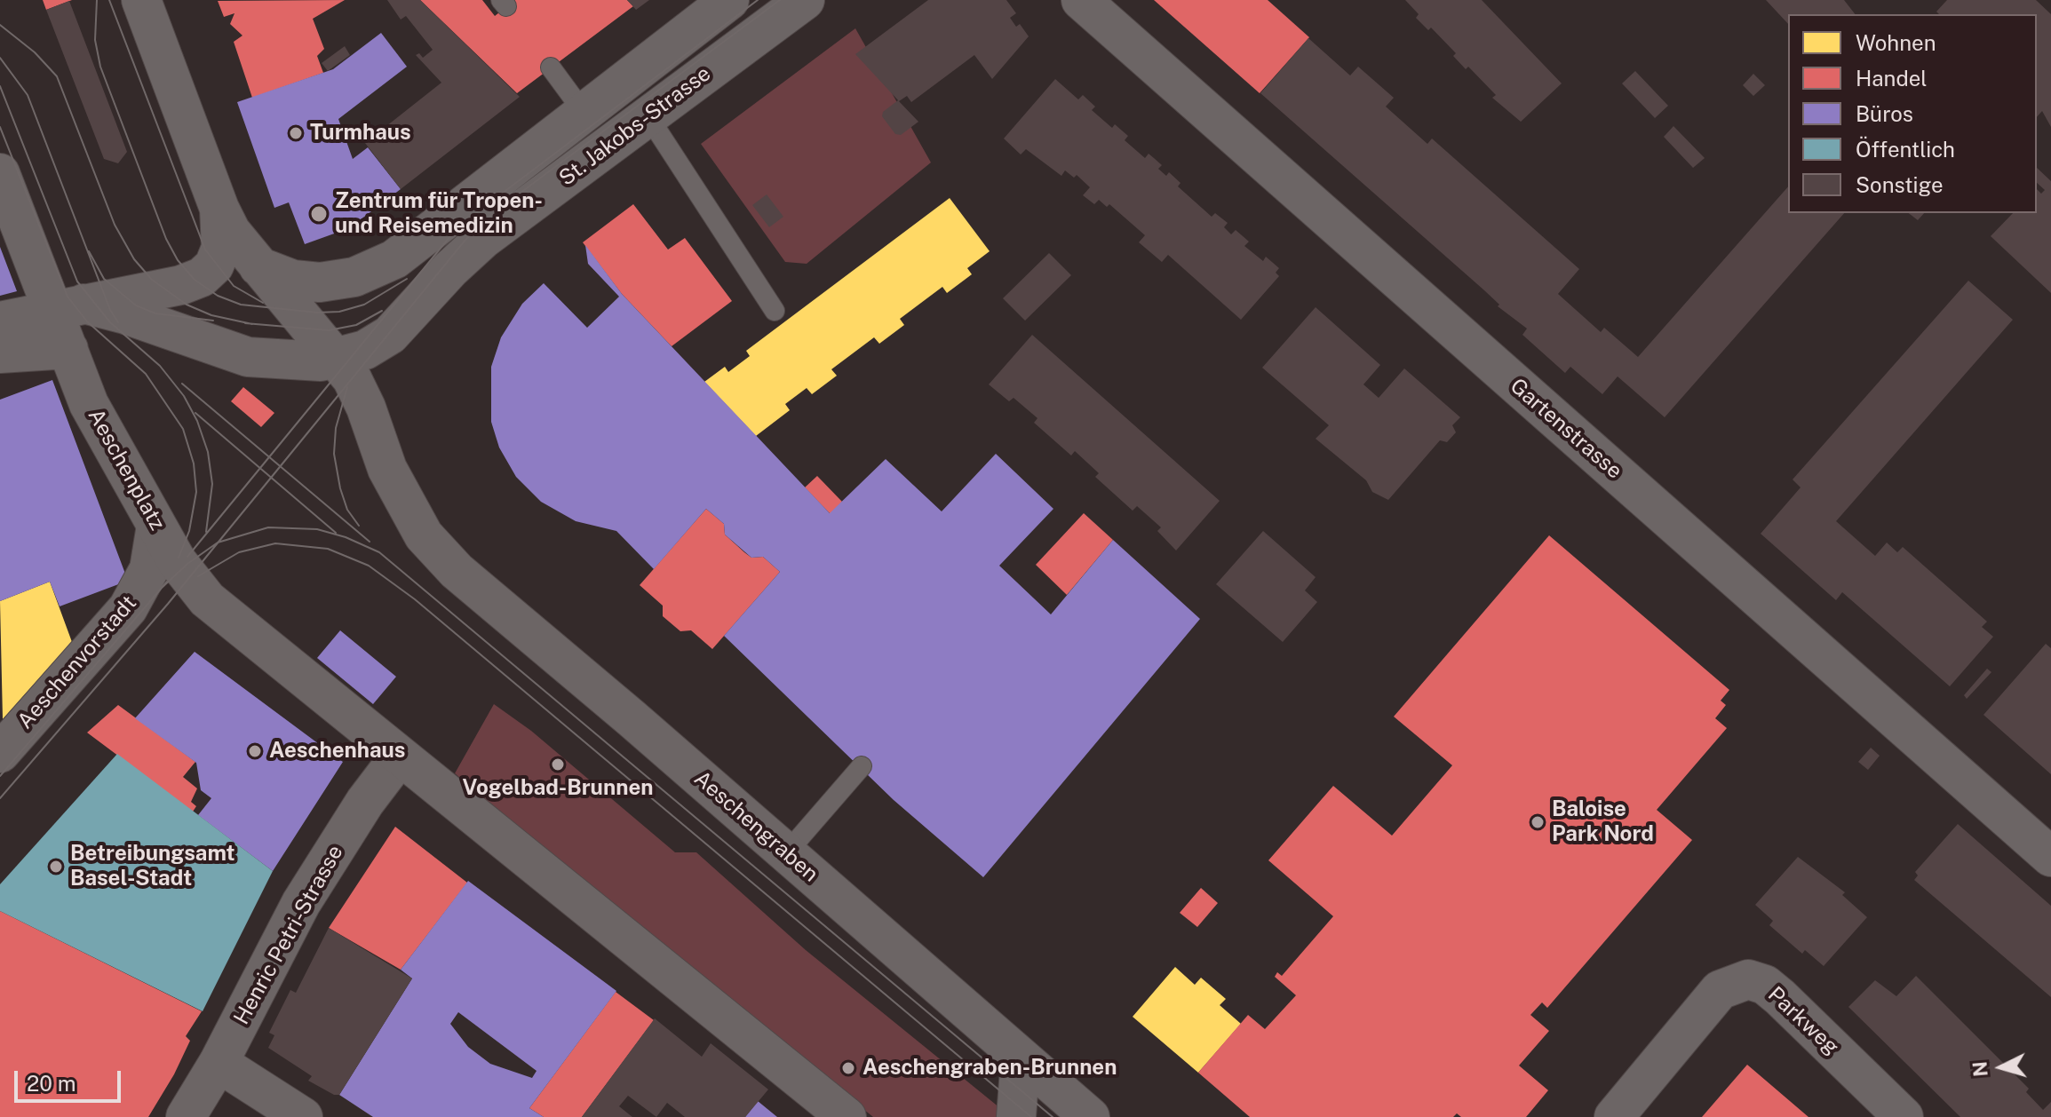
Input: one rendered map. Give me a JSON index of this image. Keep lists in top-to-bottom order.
{
  "streets": {
    "main road": [
      "St. Jakobs-Strasse",
      "Gartenstrasse",
      "Aeschenplatz",
      "Aeschenvorstadt",
      "Aeschengraben",
      "Henric Petri-Strasse",
      "Parkweg"
    ]
  },
  "crossings": [
    ["St. Jakobs-Strasse", "Aeschengraben"],
    ["Aeschenplatz", "Aeschenvorstadt"],
    ["Aeschenplatz", "Henric Petri-Strasse"]
  ],
  "places": [
    "Turmhaus",
    "Zentrum für Tropen- und Reisemedizin",
    "Aeschenhaus",
    "Vogelbad-Brunnen",
    "Baloise Park Nord",
    "Betreibungsamt Basel-Stadt",
    "Aeschengraben-Brunnen"
  ],
  "legend": [
    "Wohnen",
    "Handel",
    "Büros",
    "Öffentlich",
    "Sonstige"
  ],
  "scale_bar": "20 m",
  "north": "left"
}
